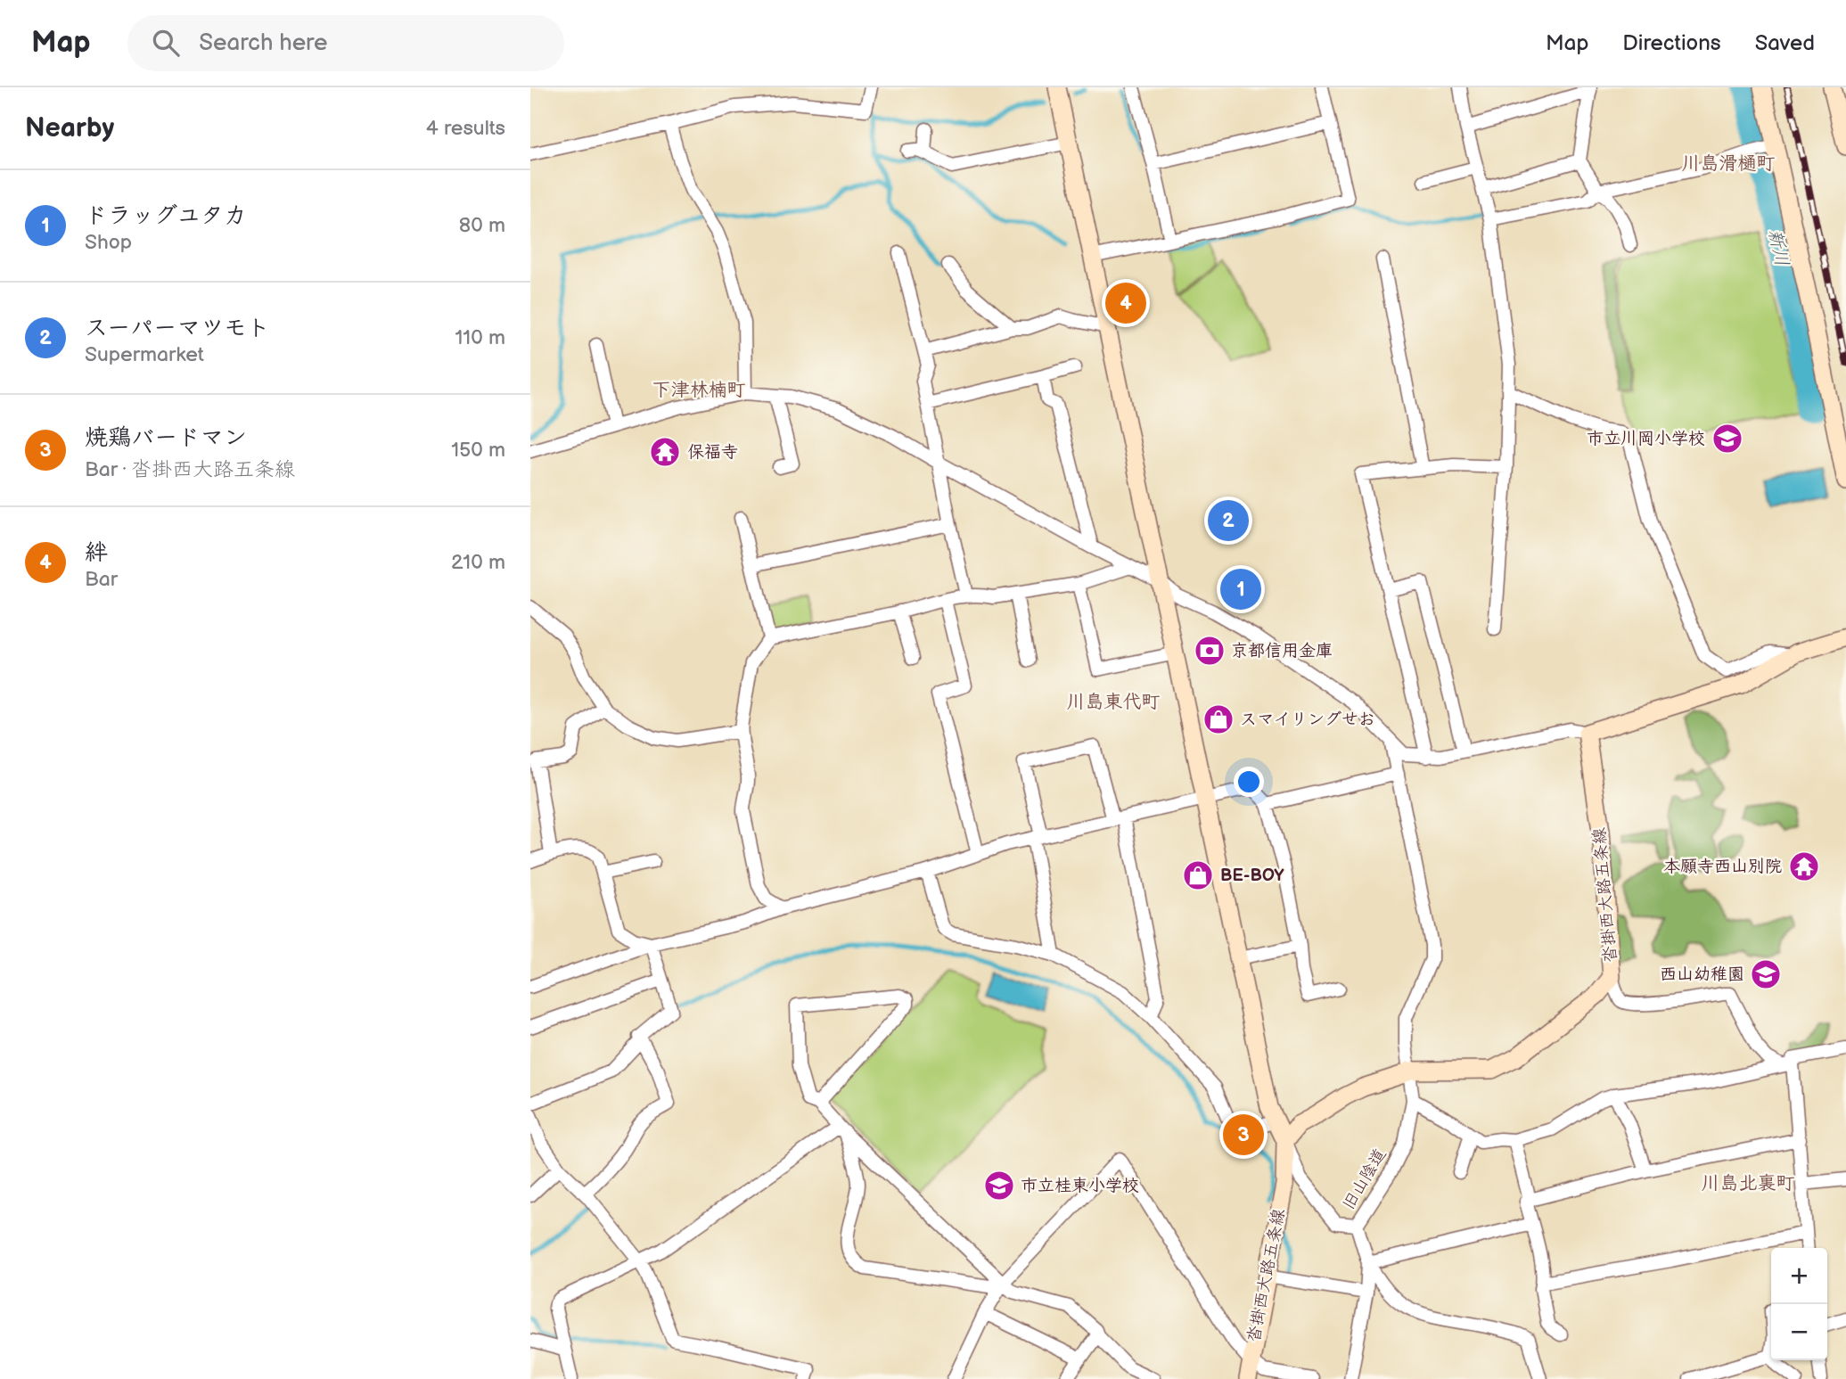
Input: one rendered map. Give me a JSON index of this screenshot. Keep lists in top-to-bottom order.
{
  "streets": {
    "street": ["沓掛西大路五条線", "旧山陰道"]
  },
  "crossings": [
    ["沓掛西大路五条線", "旧山陰道"]
  ],
  "districts": [
    "川島滑樋町",
    "下津林楠町",
    "川島東代町",
    "川島北裏町"
  ],
  "water": ["新川"],
  "places": {
    "school or university": ["市立川岡小学校", "西山幼稚園", "市立桂東小学校"],
    "temple": ["保福寺", "本願寺西山別院"],
    "bank": ["京都信用金庫"],
    "shop": ["スマイリングせお", "BE-BOY"]
  },
  "page": {
    "header": "Map",
    "search": "Search here",
    "nav": ["Map", "Directions", "Saved"],
    "heading": ["Nearby", "4 results"],
    "list": [
      {
        "mark": "1",
        "name": "ドラッグユタカ",
        "note": "Shop",
        "value": "80 m"
      },
      {
        "mark": "2",
        "name": "スーパーマツモト",
        "note": "Supermarket",
        "value": "110 m"
      },
      {
        "mark": "3",
        "name": "焼鶏バードマン",
        "note": "Bar · 沓掛西大路五条線",
        "value": "150 m"
      },
      {
        "mark": "4",
        "name": "絆",
        "note": "Bar",
        "value": "210 m"
      }
    ],
    "pins": [
      "4",
      "2",
      "1",
      "3"
    ],
    "map_buttons": ["+", "−"]
  }
}
